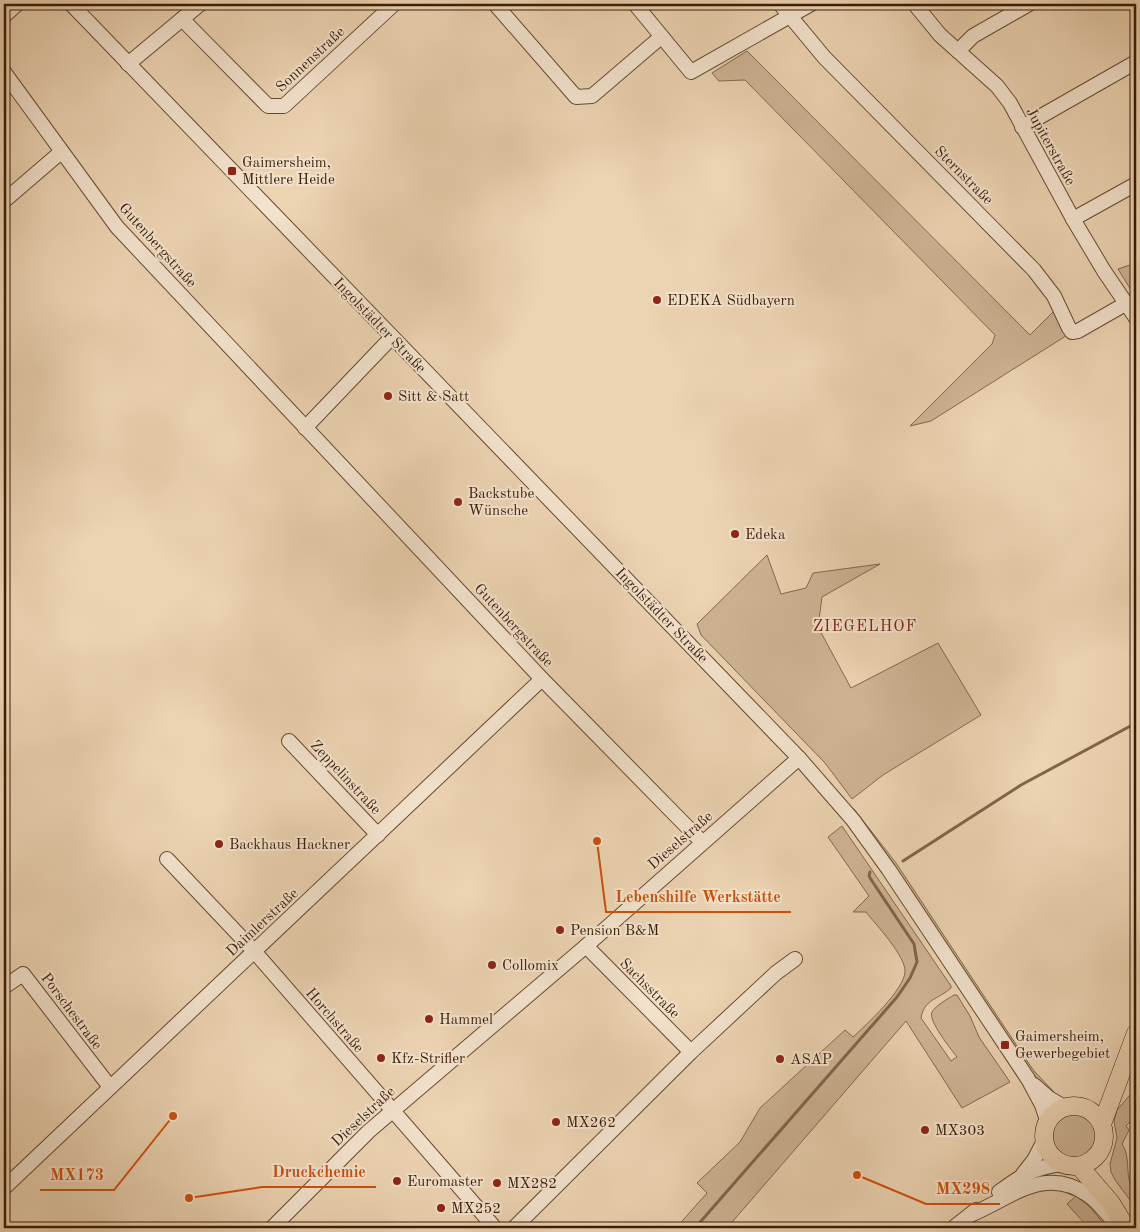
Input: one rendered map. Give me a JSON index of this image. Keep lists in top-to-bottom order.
{
  "streets": {
    "street": [
      "Sonnenstraße",
      "Jupiterstraße",
      "Sternstraße",
      "Gutenbergstraße",
      "Ingolstädter Straße",
      "Zeppelinstraße",
      "Dieselstraße",
      "Daimlerstraße",
      "Sachsstraße",
      "Porschestraße",
      "Horchstraße"
    ]
  },
  "crossings": [
    ["Jupiterstraße", "Sternstraße"],
    ["Gutenbergstraße", "Dieselstraße"],
    ["Gutenbergstraße", "Daimlerstraße"],
    ["Ingolstädter Straße", "Dieselstraße"],
    ["Zeppelinstraße", "Daimlerstraße"],
    ["Dieselstraße", "Sachsstraße"],
    ["Dieselstraße", "Horchstraße"],
    ["Daimlerstraße", "Porschestraße"],
    ["Daimlerstraße", "Horchstraße"]
  ],
  "districts": ["ZIEGELHOF"],
  "places": {
    "transit": ["Gaimersheim, Mittlere Heide", "Gaimersheim, Gewerbegebiet"],
    "other": [
      "EDEKA Südbayern",
      "Sitt & Satt",
      "Backstube Wünsche",
      "Edeka",
      "Lebenshilfe Werkstätte",
      "Backhaus Hackner",
      "Pension B&M",
      "Collomix",
      "Hammel",
      "Kfz-Strifler",
      "ASAP",
      "MX173",
      "MX262",
      "MX303",
      "MX298",
      "Euromaster",
      "MX282",
      "Druckchemie",
      "MX252"
    ]
  }
}
